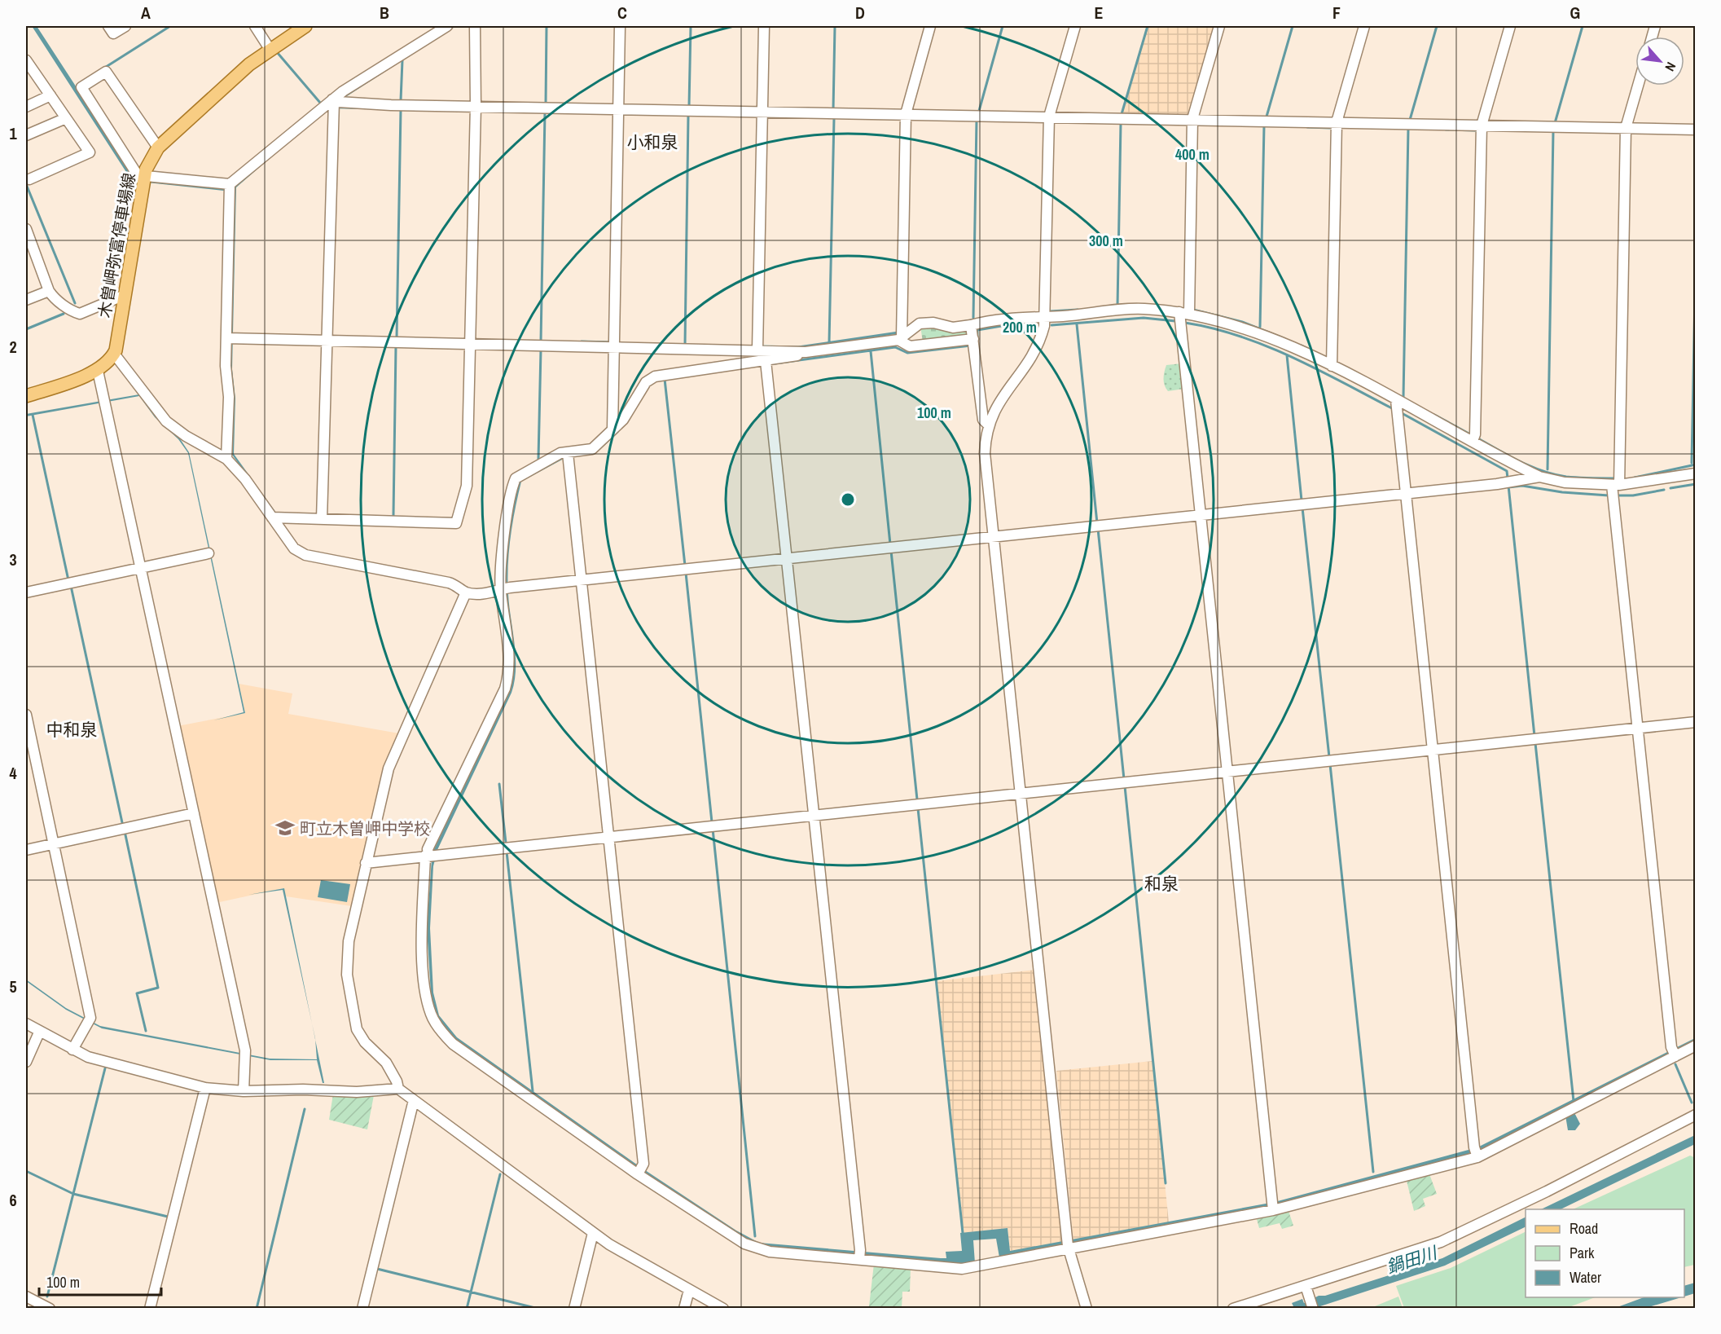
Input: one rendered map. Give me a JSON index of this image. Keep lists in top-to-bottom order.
{
  "streets": {
    "main road": ["木曽岬弥富停車場線"]
  },
  "districts": ["小和泉", "中和泉", "和泉"],
  "water": ["鍋田川"],
  "places": {
    "school or university": ["町立木曽岬中学校"]
  },
  "legend": ["Road", "Park", "Water"],
  "scale_bar": "100 m",
  "north": "bottom right",
  "grid": {
    "columns": [
      "A",
      "B",
      "C",
      "D",
      "E",
      "F",
      "G"
    ],
    "rows": [
      "1",
      "2",
      "3",
      "4",
      "5",
      "6"
    ]
  },
  "rings": [
    "400 m",
    "300 m",
    "200 m",
    "100 m"
  ]
}
